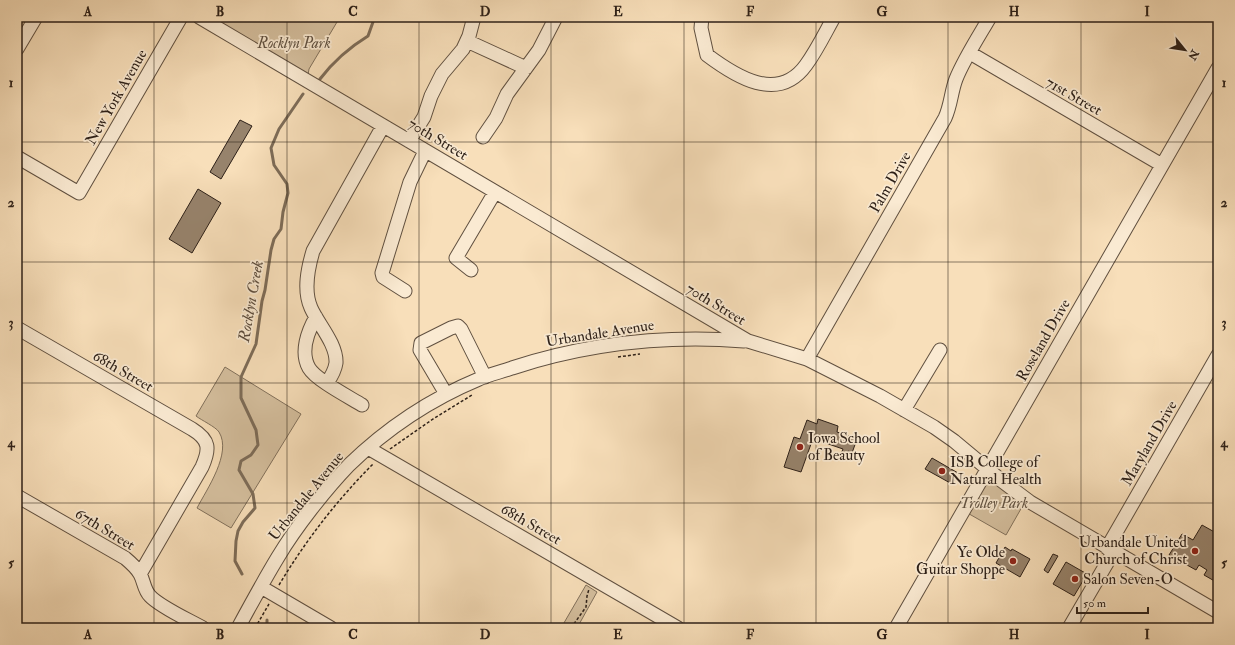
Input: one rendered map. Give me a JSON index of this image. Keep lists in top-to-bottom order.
{
  "streets": {
    "street": [
      "71st Street",
      "New York Avenue",
      "70th Street",
      "Palm Drive",
      "Urbandale Avenue",
      "Roseland Drive",
      "68th Street",
      "Maryland Drive",
      "67th Street"
    ]
  },
  "crossings": [
    ["71st Street", "Palm Drive"],
    ["71st Street", "Roseland Drive"],
    ["70th Street", "Palm Drive"],
    ["70th Street", "Urbandale Avenue"],
    ["70th Street", "Roseland Drive"],
    ["70th Street", "Maryland Drive"],
    ["Urbandale Avenue", "68th Street"],
    ["68th Street", "67th Street"]
  ],
  "water": ["Rocklyn Creek"],
  "parks": ["Rocklyn Park", "Trolley Park"],
  "places": [
    "Iowa School of Beauty",
    "ISB College of Natural Health",
    "Urbandale United Church of Christ",
    "Ye Olde Guitar Shoppe",
    "Salon Seven-O"
  ],
  "scale_bar": "50 m",
  "north": "bottom right",
  "grid": {
    "columns": [
      "A",
      "B",
      "C",
      "D",
      "E",
      "F",
      "G",
      "H",
      "I"
    ],
    "rows": [
      "1",
      "2",
      "3",
      "4",
      "5"
    ]
  }
}
